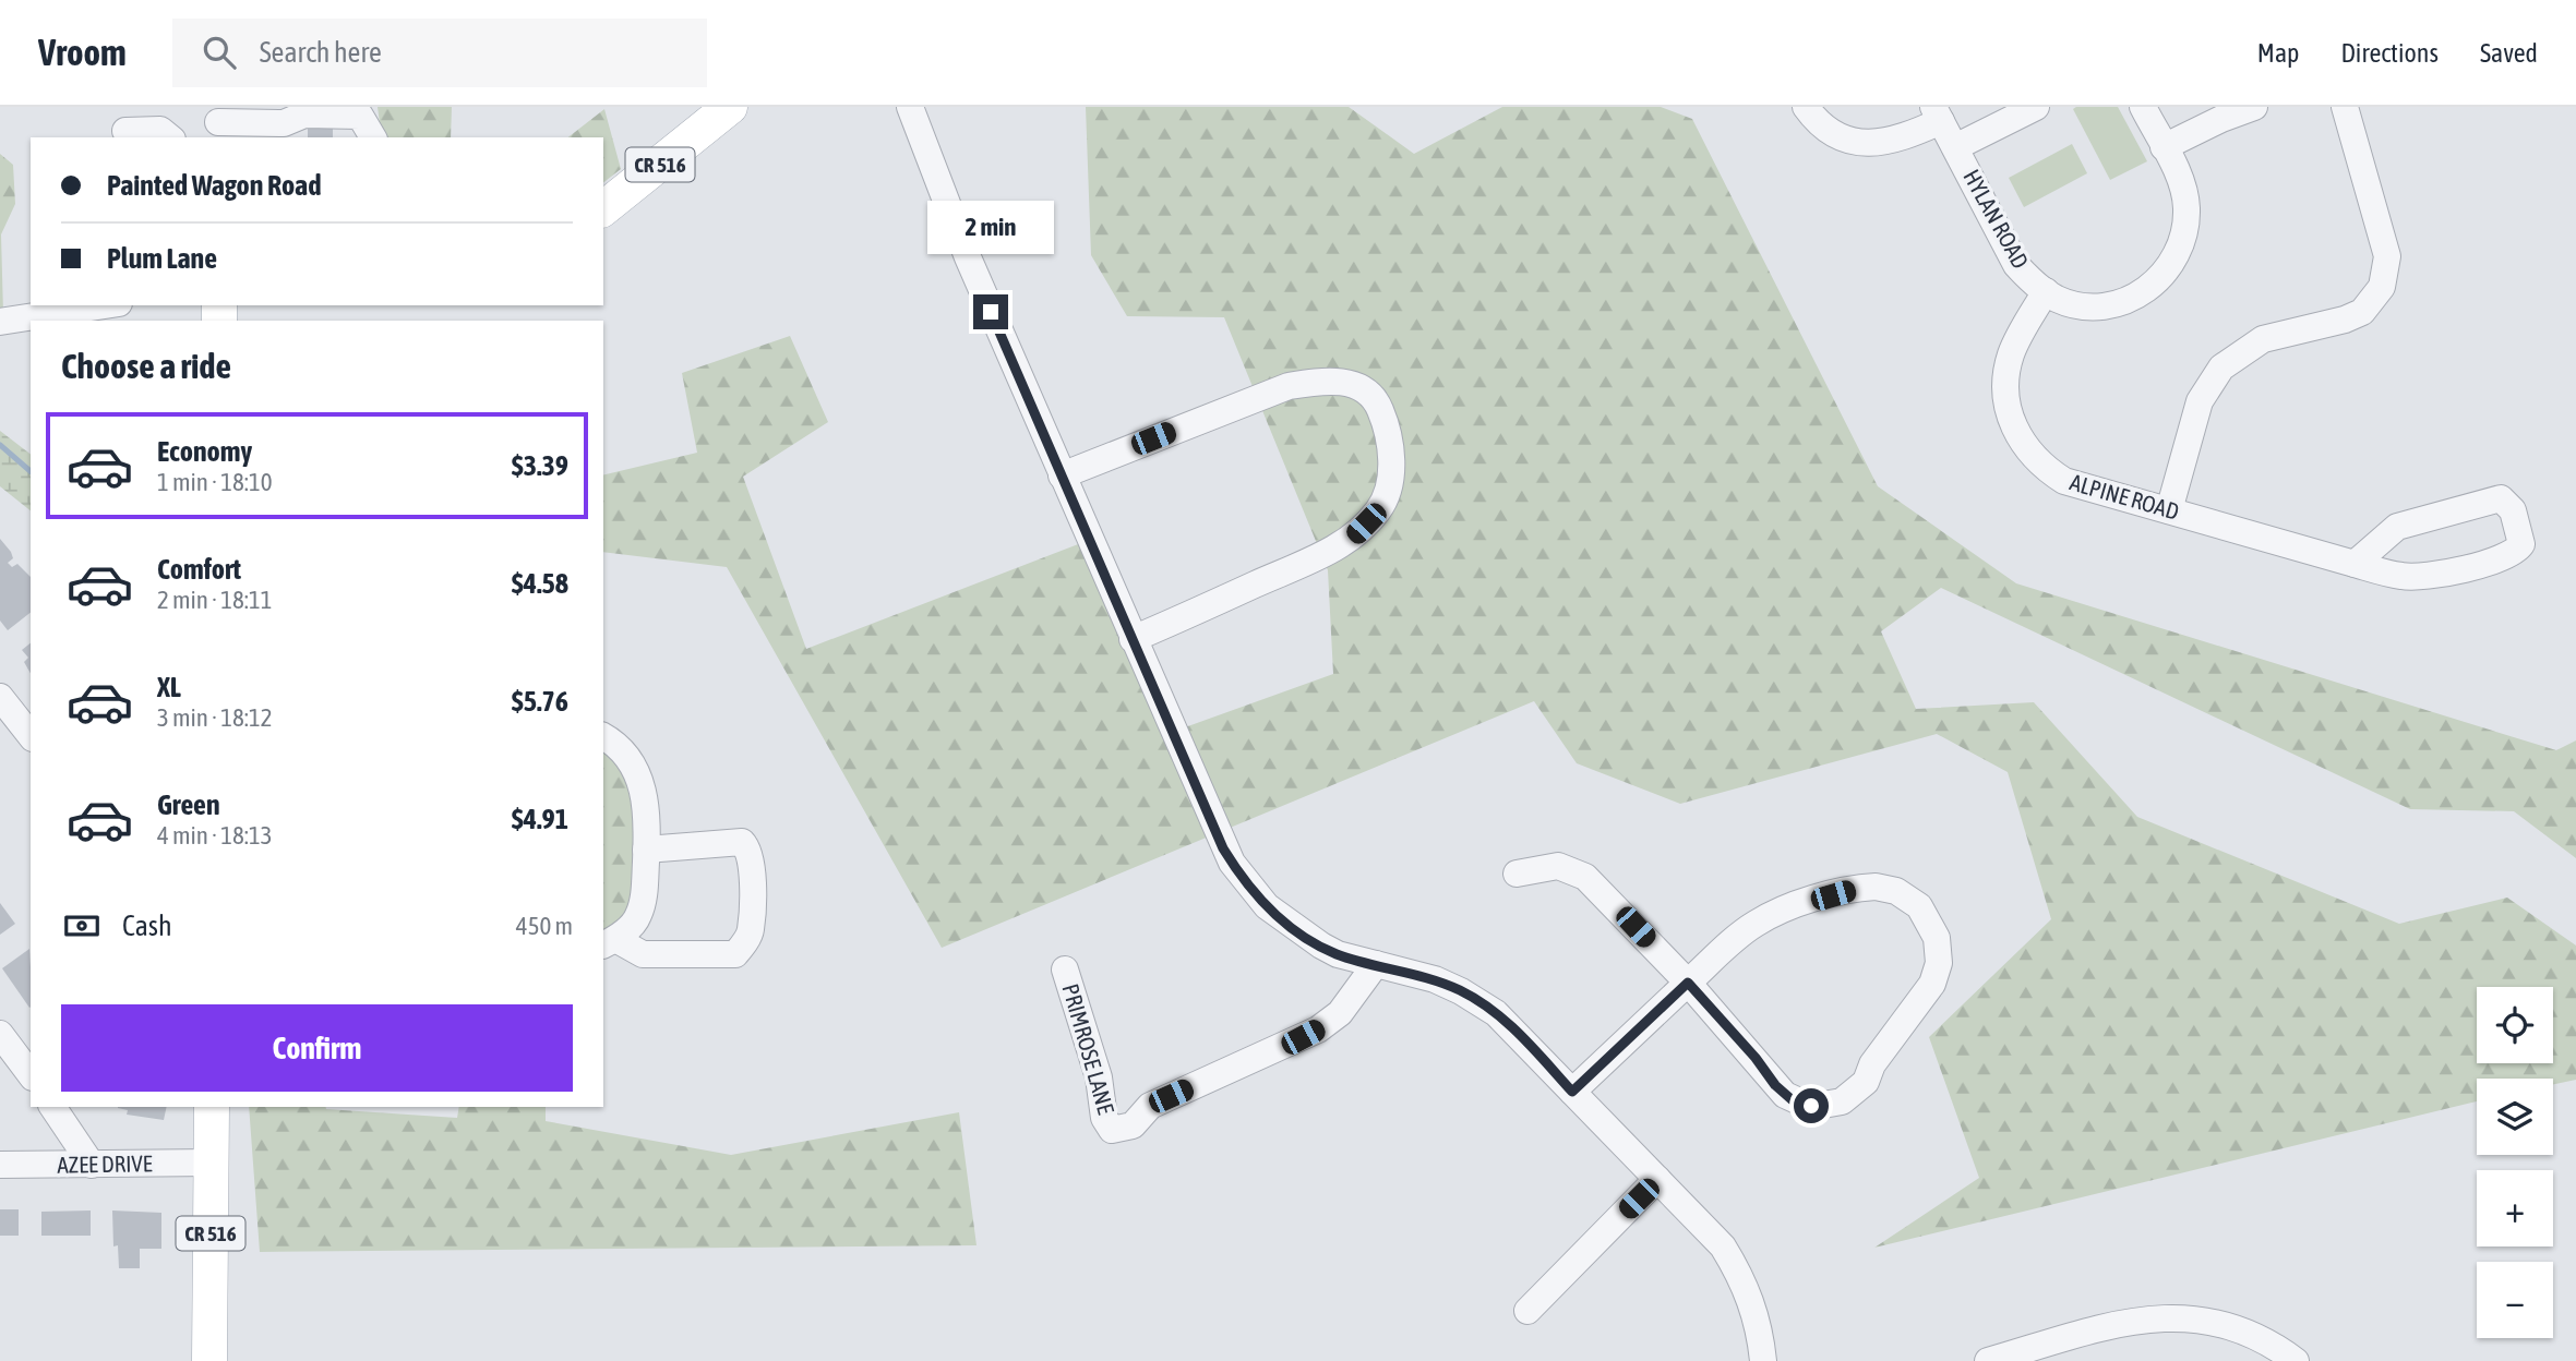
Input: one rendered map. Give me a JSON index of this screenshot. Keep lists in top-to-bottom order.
{
  "streets": {
    "main road": ["CR 516"],
    "street": [
      "HYLAN ROAD",
      "ALPINE ROAD",
      "PRIMROSE LANE",
      "AZEE DRIVE"
    ]
  },
  "crossings": [
    ["CR 516", "AZEE DRIVE"],
    ["HYLAN ROAD", "ALPINE ROAD"]
  ],
  "page": {
    "header": "Vroom",
    "search": "Search here",
    "nav": ["Map", "Directions", "Saved"],
    "banner": ["Painted Wagon Road", "Plum Lane"],
    "bubble": "2 min",
    "heading": "Choose a ride",
    "list": [
      {
        "name": "Economy",
        "note": "1 min · 18:10",
        "value": "$3.39"
      },
      {
        "name": "Comfort",
        "note": "2 min · 18:11",
        "value": "$4.58"
      },
      {
        "name": "XL",
        "note": "3 min · 18:12",
        "value": "$5.76"
      },
      {
        "name": "Green",
        "note": "4 min · 18:13",
        "value": "$4.91"
      }
    ],
    "pay": ["Cash", "450 m"],
    "map_buttons": ["+", "−"],
    "buttons": "Confirm"
  }
}
